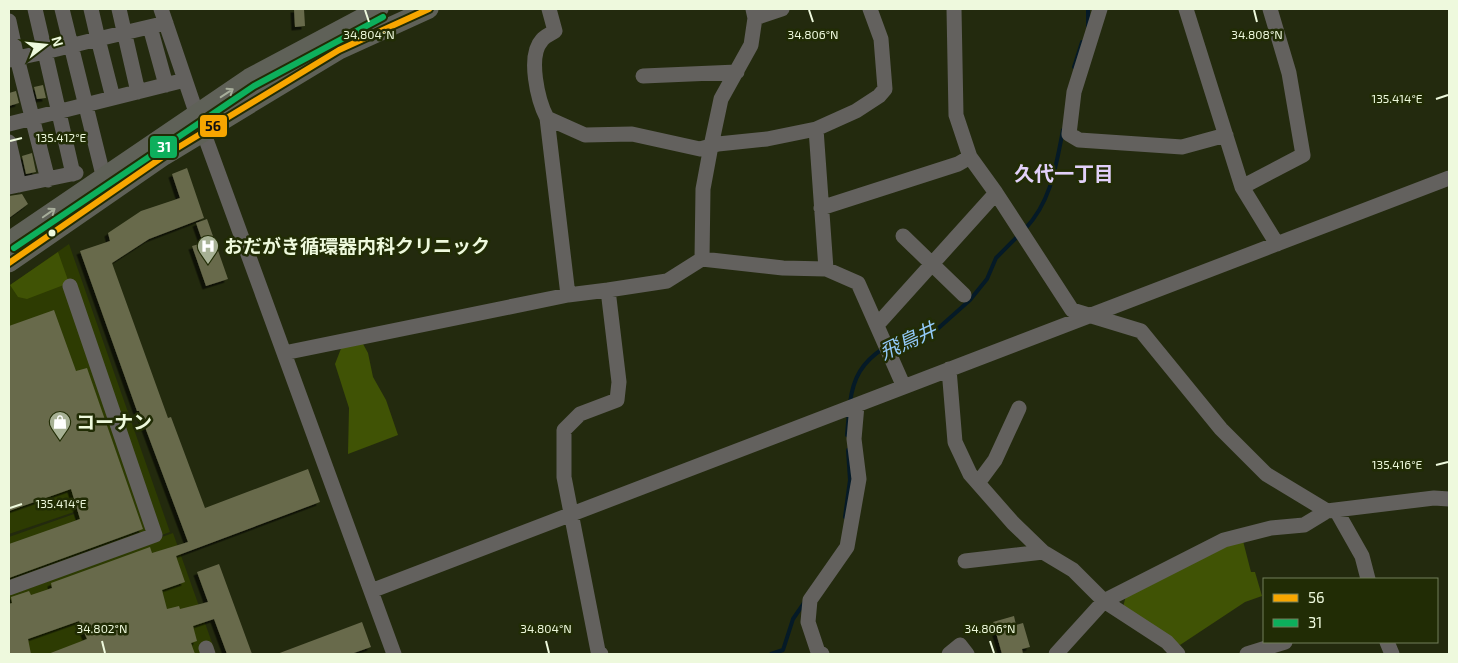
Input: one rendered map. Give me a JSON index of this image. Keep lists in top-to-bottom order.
{
  "districts": ["久代一丁目"],
  "water": ["飛鳥井"],
  "places": {
    "hospital": ["おだがき循環器内科クリニック"],
    "shop": ["コーナン"]
  },
  "lines": ["transit line 56", "transit line 31"],
  "legend": ["56", "31"],
  "north": "right",
  "coordinates": [
    "34.804°N",
    "34.806°N",
    "34.808°N",
    "135.414°E",
    "135.412°E",
    "135.416°E",
    "34.802°N"
  ]
}
